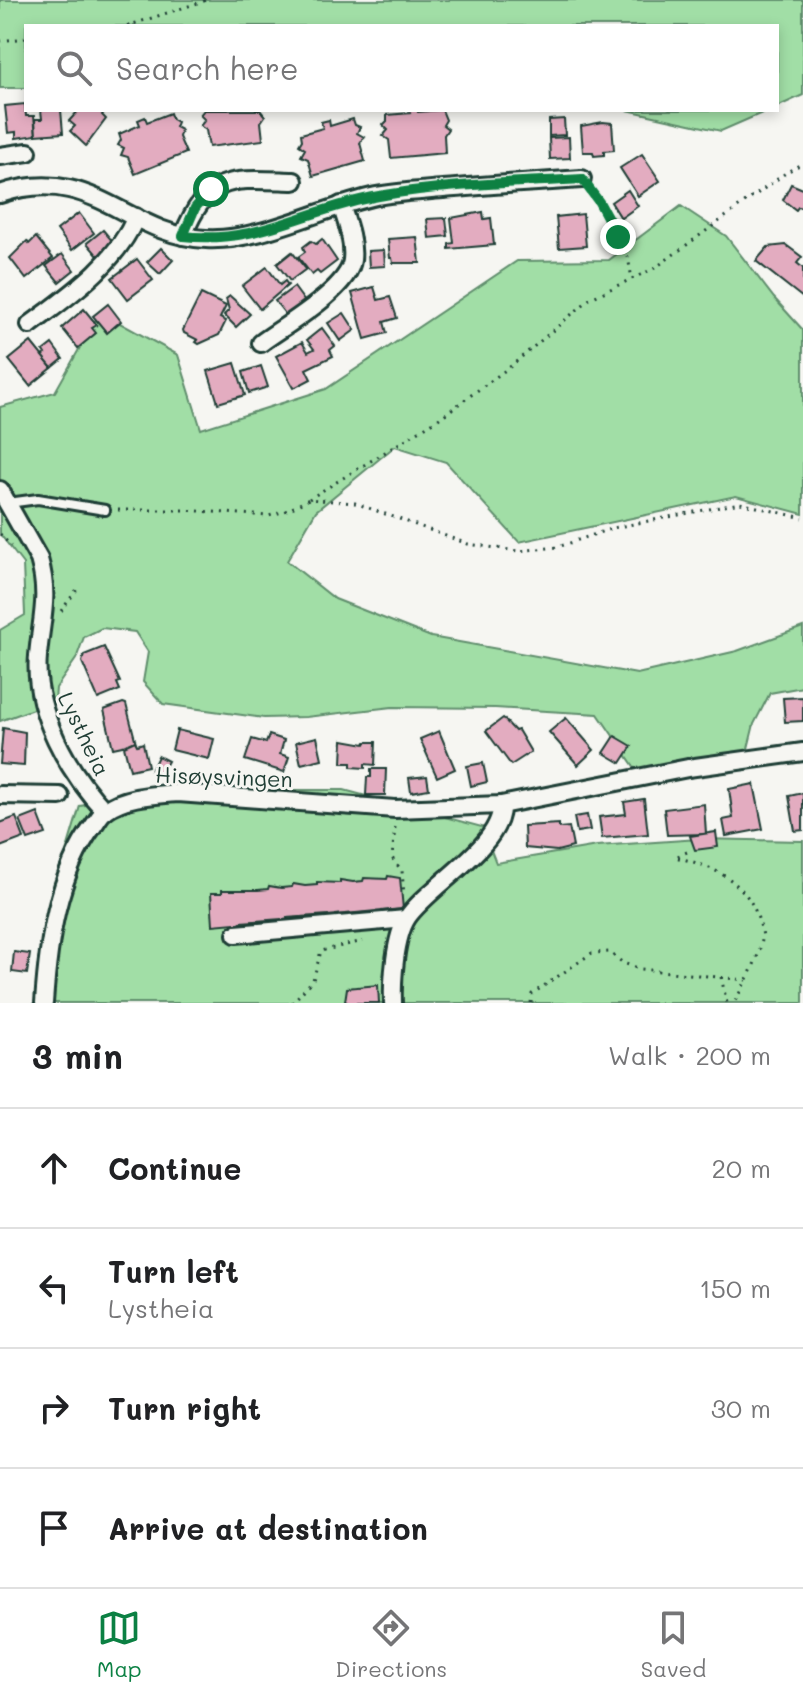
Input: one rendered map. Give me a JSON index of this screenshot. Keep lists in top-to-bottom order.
{
  "streets": {
    "street": ["Lystheia", "Hisøysvingen"]
  },
  "crossings": [
    ["Lystheia", "Hisøysvingen"]
  ],
  "page": {
    "search": "Search here",
    "heading": ["3 min", "Walk · 200 m"],
    "list": [
      ["Continue", "20 m"],
      ["Turn left", "Lystheia", "150 m"],
      ["Turn right", "30 m"],
      "Arrive at destination"
    ],
    "nav": ["Map", "Directions", "Saved"]
  }
}
